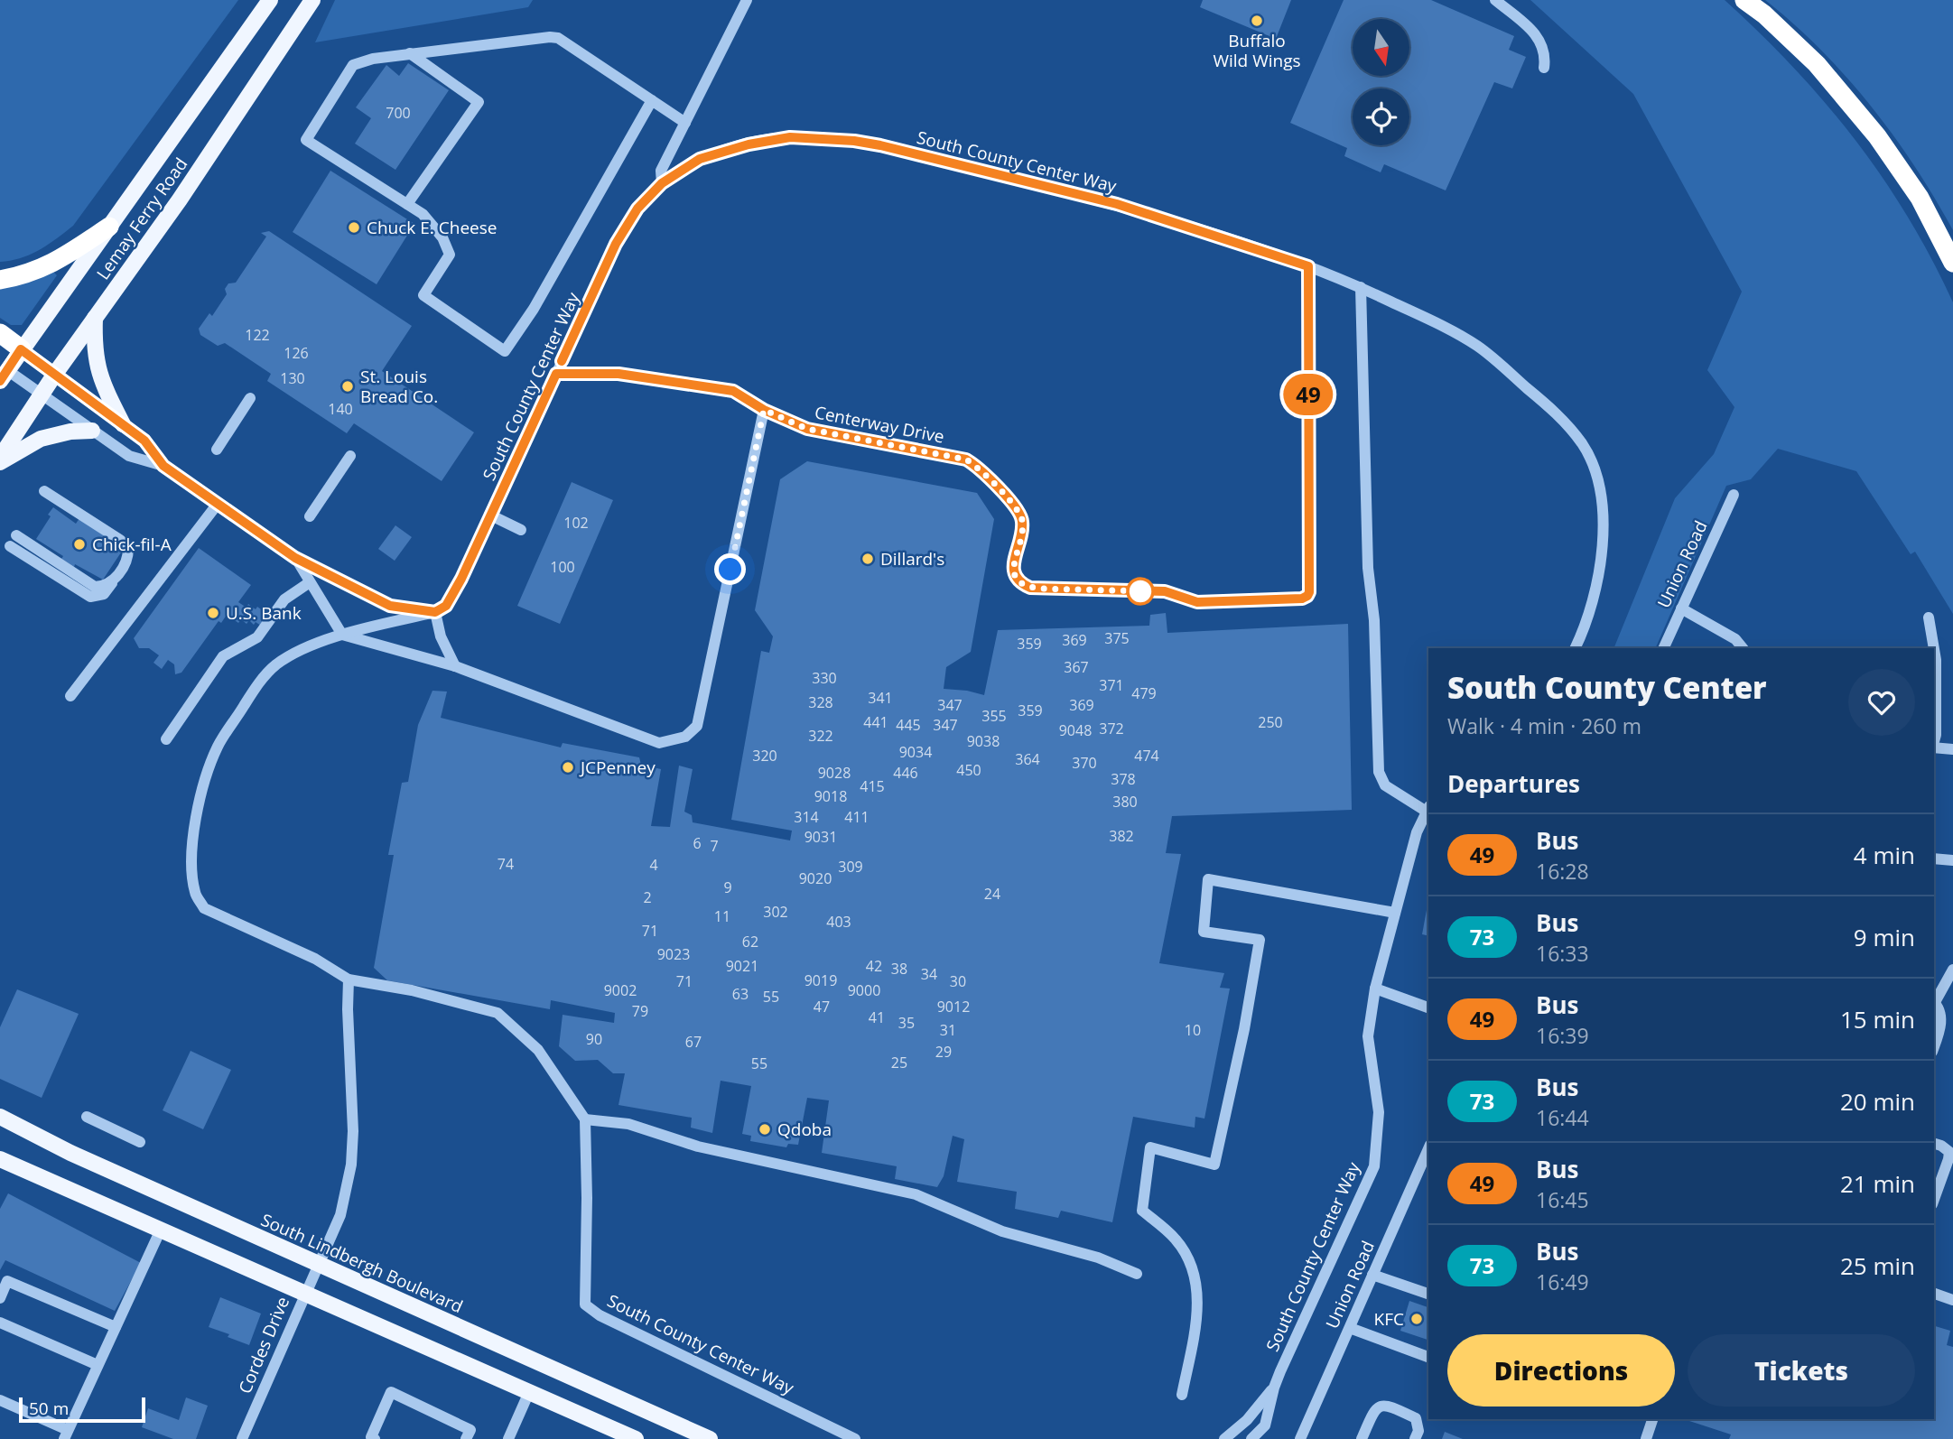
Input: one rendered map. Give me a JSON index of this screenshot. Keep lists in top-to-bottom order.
{
  "streets": {
    "main road": ["Lemay Ferry Road", "South Lindbergh Boulevard"],
    "street": [
      "South County Center Way",
      "Centerway Drive",
      "Union Road",
      "Cordes Drive"
    ]
  },
  "crossings": [
    ["South County Center Way", "Centerway Drive"],
    ["South Lindbergh Boulevard", "Cordes Drive"]
  ],
  "places": [
    "Buffalo Wild Wings",
    "Chuck E. Cheese",
    "St. Louis Bread Co.",
    "Chick-fil-A",
    "Dillard's",
    "U.S. Bank",
    "JCPenney",
    "Qdoba",
    "KFC"
  ],
  "lines": ["bus line 49"],
  "house_numbers": [
    "700",
    "122",
    "126",
    "130",
    "140",
    "102",
    "100",
    "375",
    "369",
    "359",
    "367",
    "330",
    "371",
    "479",
    "341",
    "328",
    "347",
    "369",
    "359",
    "355",
    "441",
    "250",
    "445",
    "347",
    "372",
    "9048",
    "322",
    "9038",
    "9034",
    "320",
    "474",
    "364",
    "370",
    "450",
    "9028",
    "446",
    "378",
    "415",
    "9018",
    "380",
    "314",
    "411",
    "382",
    "9031",
    "6",
    "7",
    "74",
    "4",
    "309",
    "9020",
    "9",
    "24",
    "2",
    "302",
    "11",
    "403",
    "71",
    "62",
    "9023",
    "9021",
    "42",
    "38",
    "34",
    "9019",
    "71",
    "30",
    "9002",
    "9000",
    "63",
    "55",
    "47",
    "9012",
    "79",
    "41",
    "35",
    "31",
    "10",
    "90",
    "67",
    "29",
    "25",
    "55"
  ],
  "scale_bar": "50 m",
  "north": "bottom",
  "page": {
    "on_map": "49",
    "heading": [
      ["South County Center", "Walk · 4 min · 260 m"],
      "Departures"
    ],
    "list": [
      {
        "mark": "49",
        "name": "Bus",
        "note": "16:28",
        "value": "4 min"
      },
      {
        "mark": "73",
        "name": "Bus",
        "note": "16:33",
        "value": "9 min"
      },
      {
        "mark": "49",
        "name": "Bus",
        "note": "16:39",
        "value": "15 min"
      },
      {
        "mark": "73",
        "name": "Bus",
        "note": "16:44",
        "value": "20 min"
      },
      {
        "mark": "49",
        "name": "Bus",
        "note": "16:45",
        "value": "21 min"
      },
      {
        "mark": "73",
        "name": "Bus",
        "note": "16:49",
        "value": "25 min"
      }
    ],
    "buttons": ["Directions", "Tickets"],
    "scale": "50 m"
  }
}
